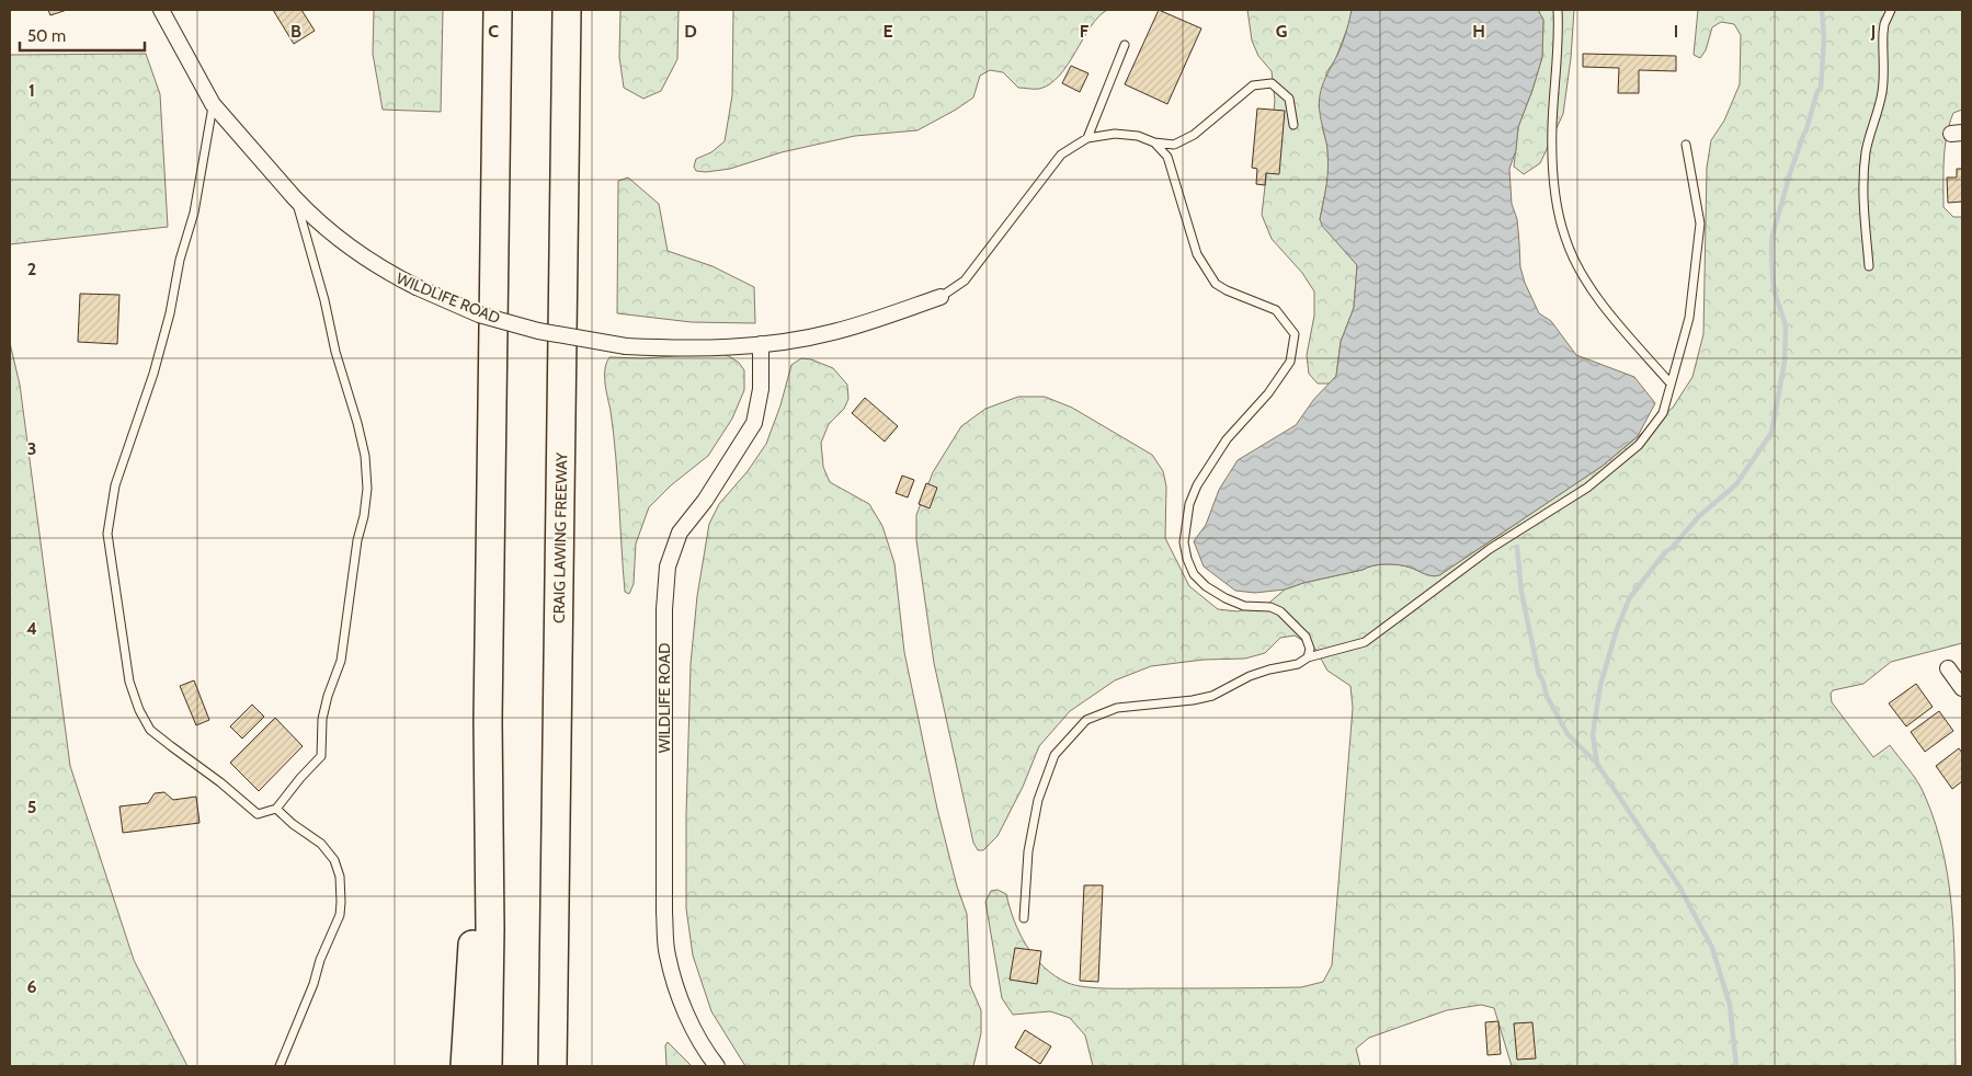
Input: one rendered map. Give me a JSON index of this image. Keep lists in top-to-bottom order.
{
  "streets": {
    "highway": ["CRAIG LAWING FREEWAY"],
    "street": ["WILDLIFE ROAD"]
  },
  "scale_bar": "50 m",
  "grid": {
    "columns": [
      "B",
      "C",
      "D",
      "E",
      "F",
      "G",
      "H",
      "I",
      "J"
    ],
    "rows": [
      "1",
      "2",
      "3",
      "4",
      "5",
      "6"
    ]
  }
}
